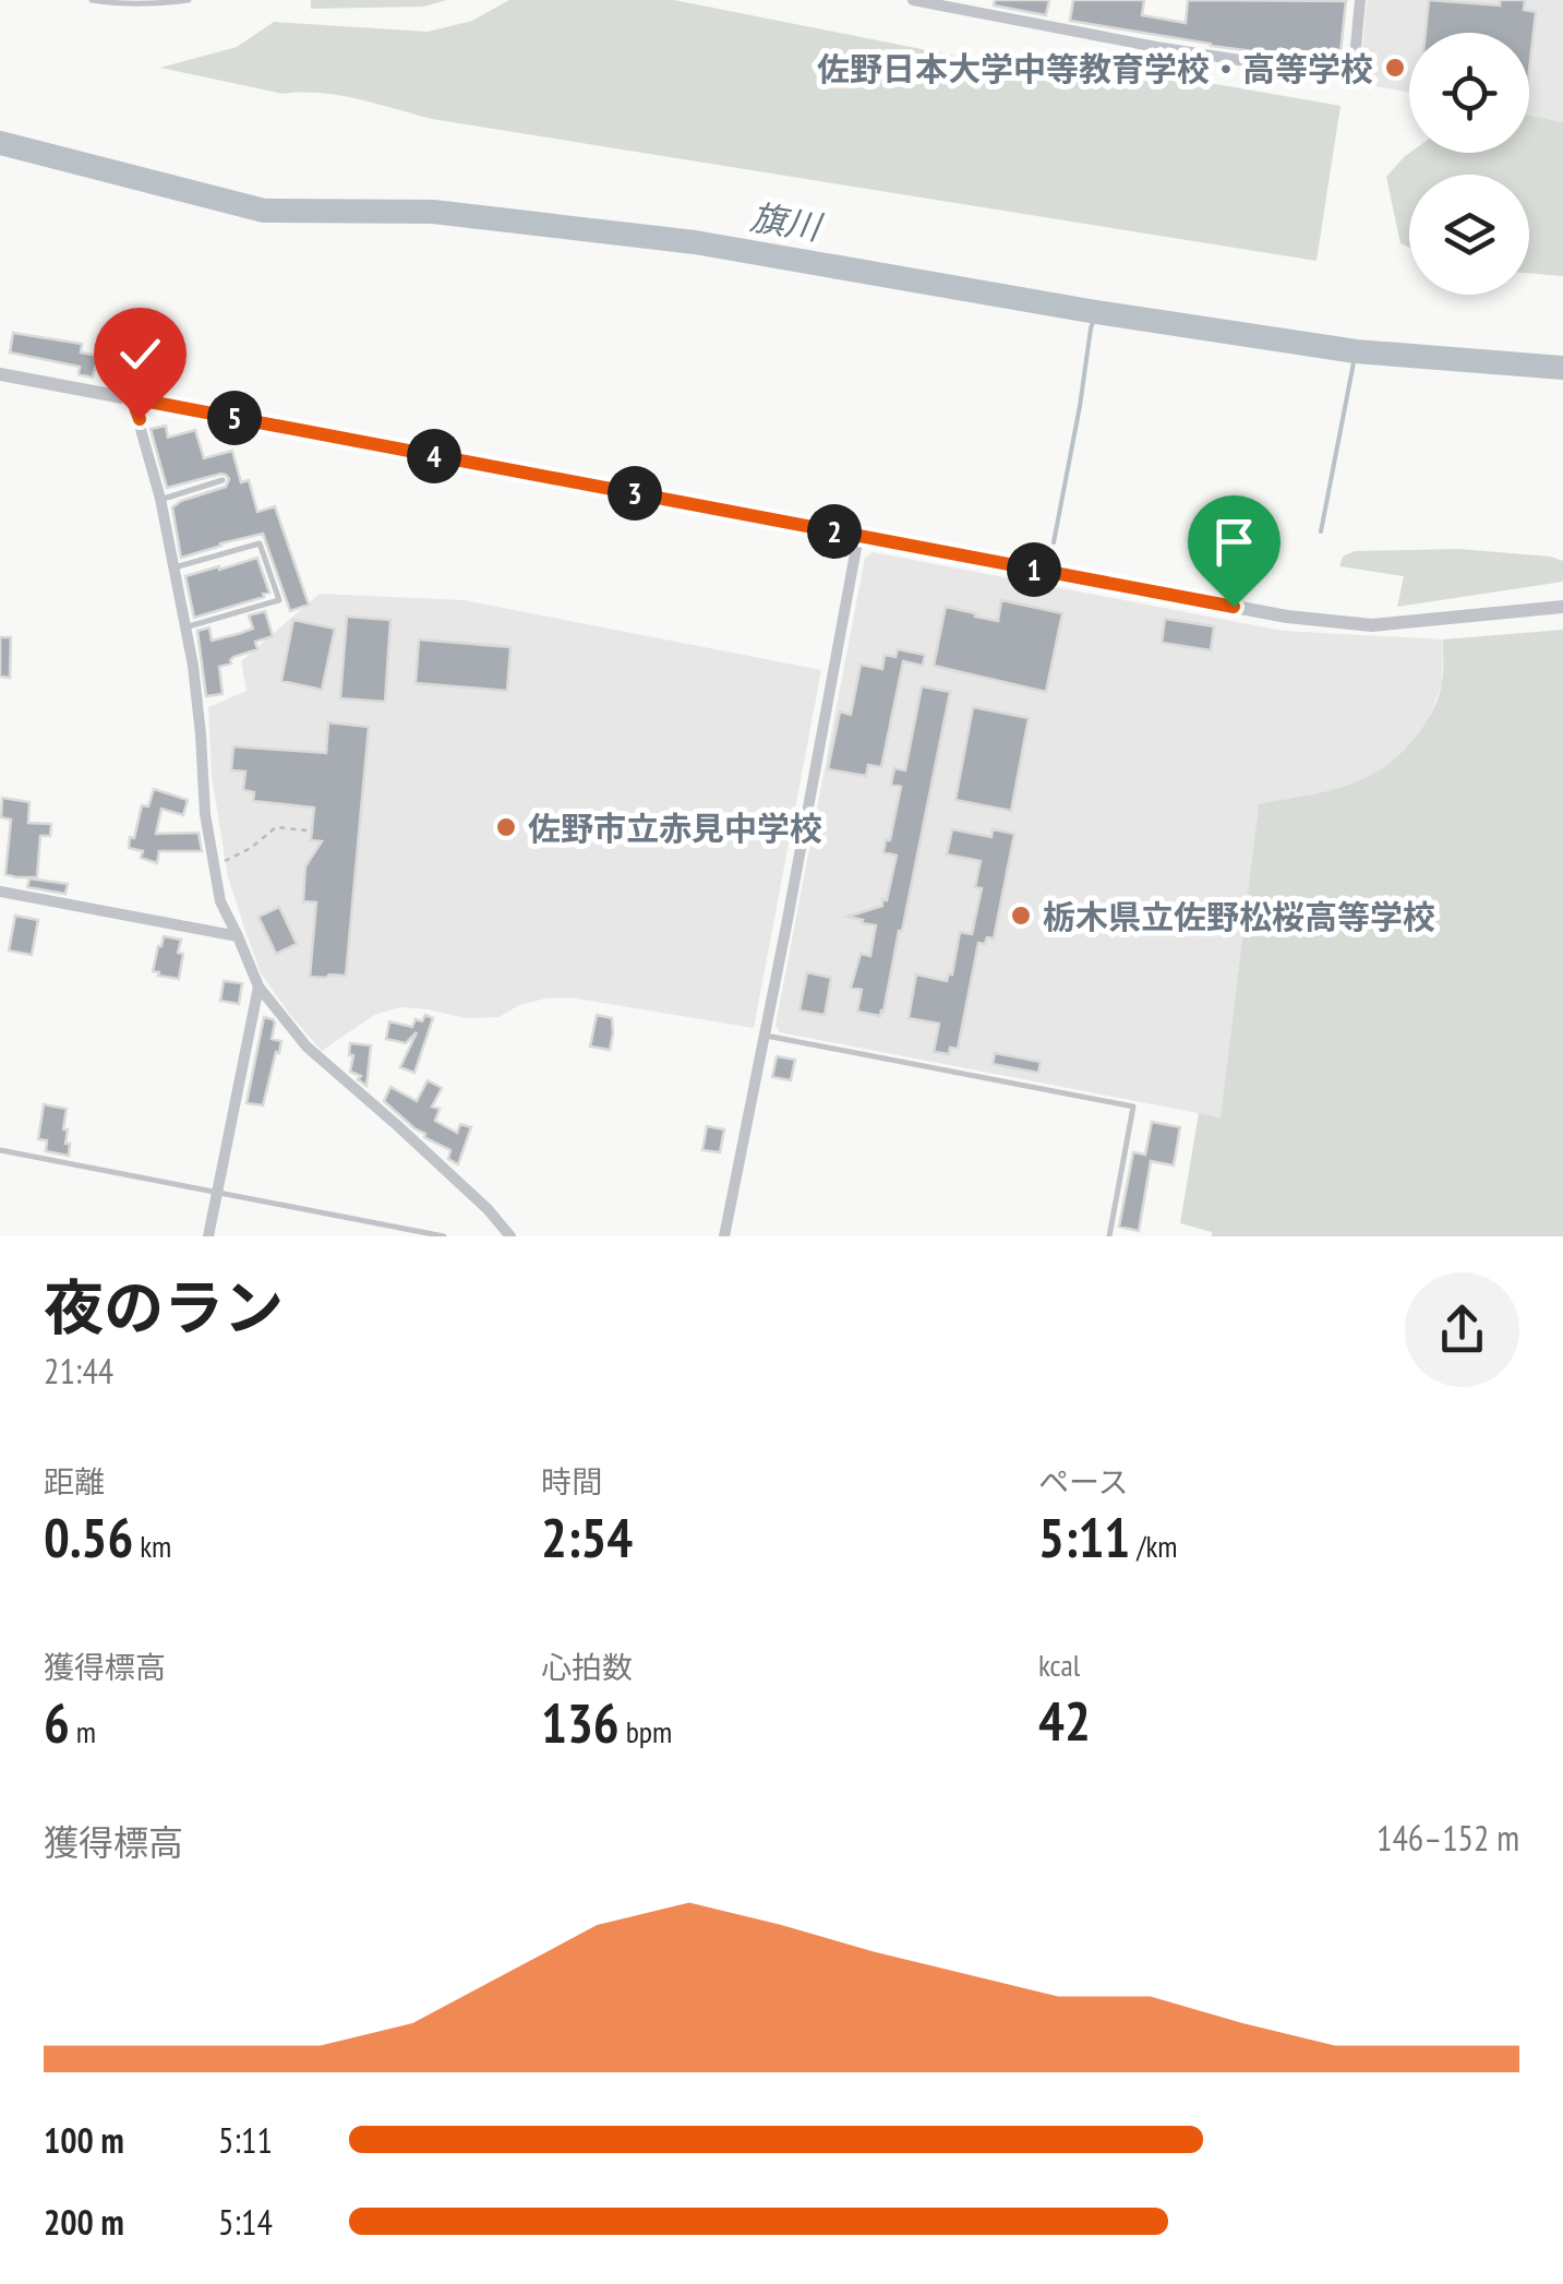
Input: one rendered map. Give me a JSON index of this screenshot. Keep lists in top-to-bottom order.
{
  "water": ["旗川"],
  "places": ["佐野日本大学中等教育学校・高等学校", "佐野市立赤見中学校", "栃木県立佐野松桜高等学校"],
  "page": {
    "pins": [
      "5",
      "4",
      "3",
      "2",
      "1"
    ],
    "heading": ["夜のラン", "21:44"],
    "stats": [
      ["距離", "0.56 km"],
      ["時間", "2:54"],
      ["ペース", "5:11 /km"],
      ["獲得標高", "6 m"],
      ["心拍数", "136 bpm"],
      ["kcal", "42"]
    ],
    "chart": ["獲得標高", "146–152 m"],
    "list": [
      {
        "name": "100 m",
        "note": "5:11"
      },
      {
        "name": "200 m",
        "note": "5:14"
      }
    ]
  }
}
